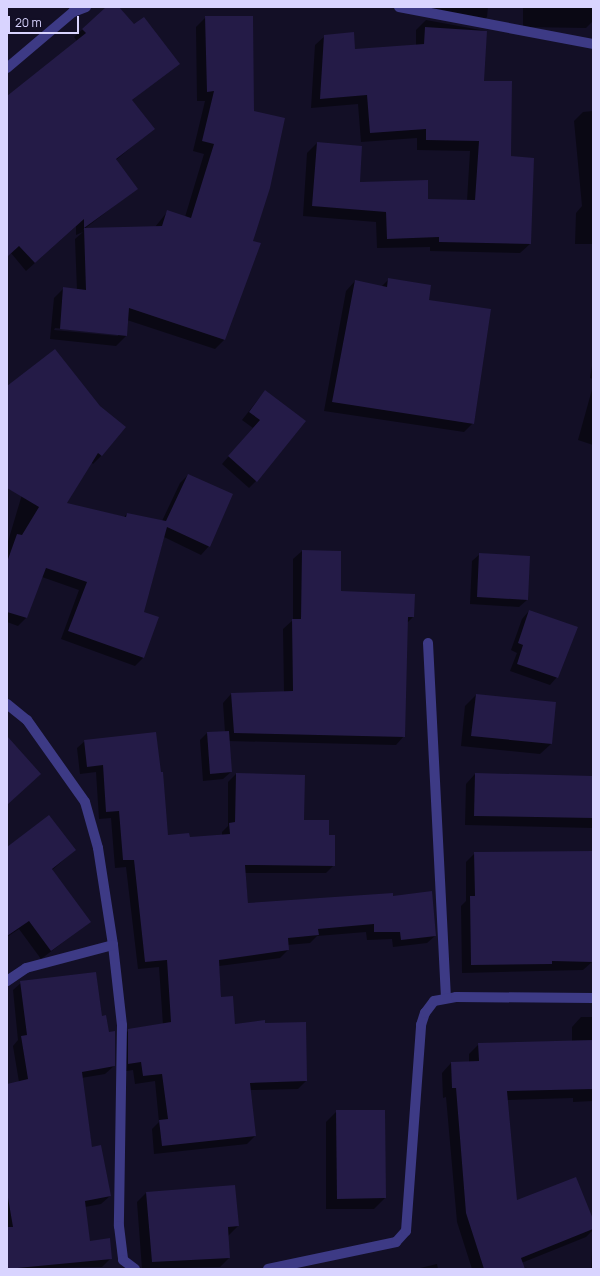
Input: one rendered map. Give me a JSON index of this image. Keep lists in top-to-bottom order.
{
  "scale_bar": "20 m"
}
